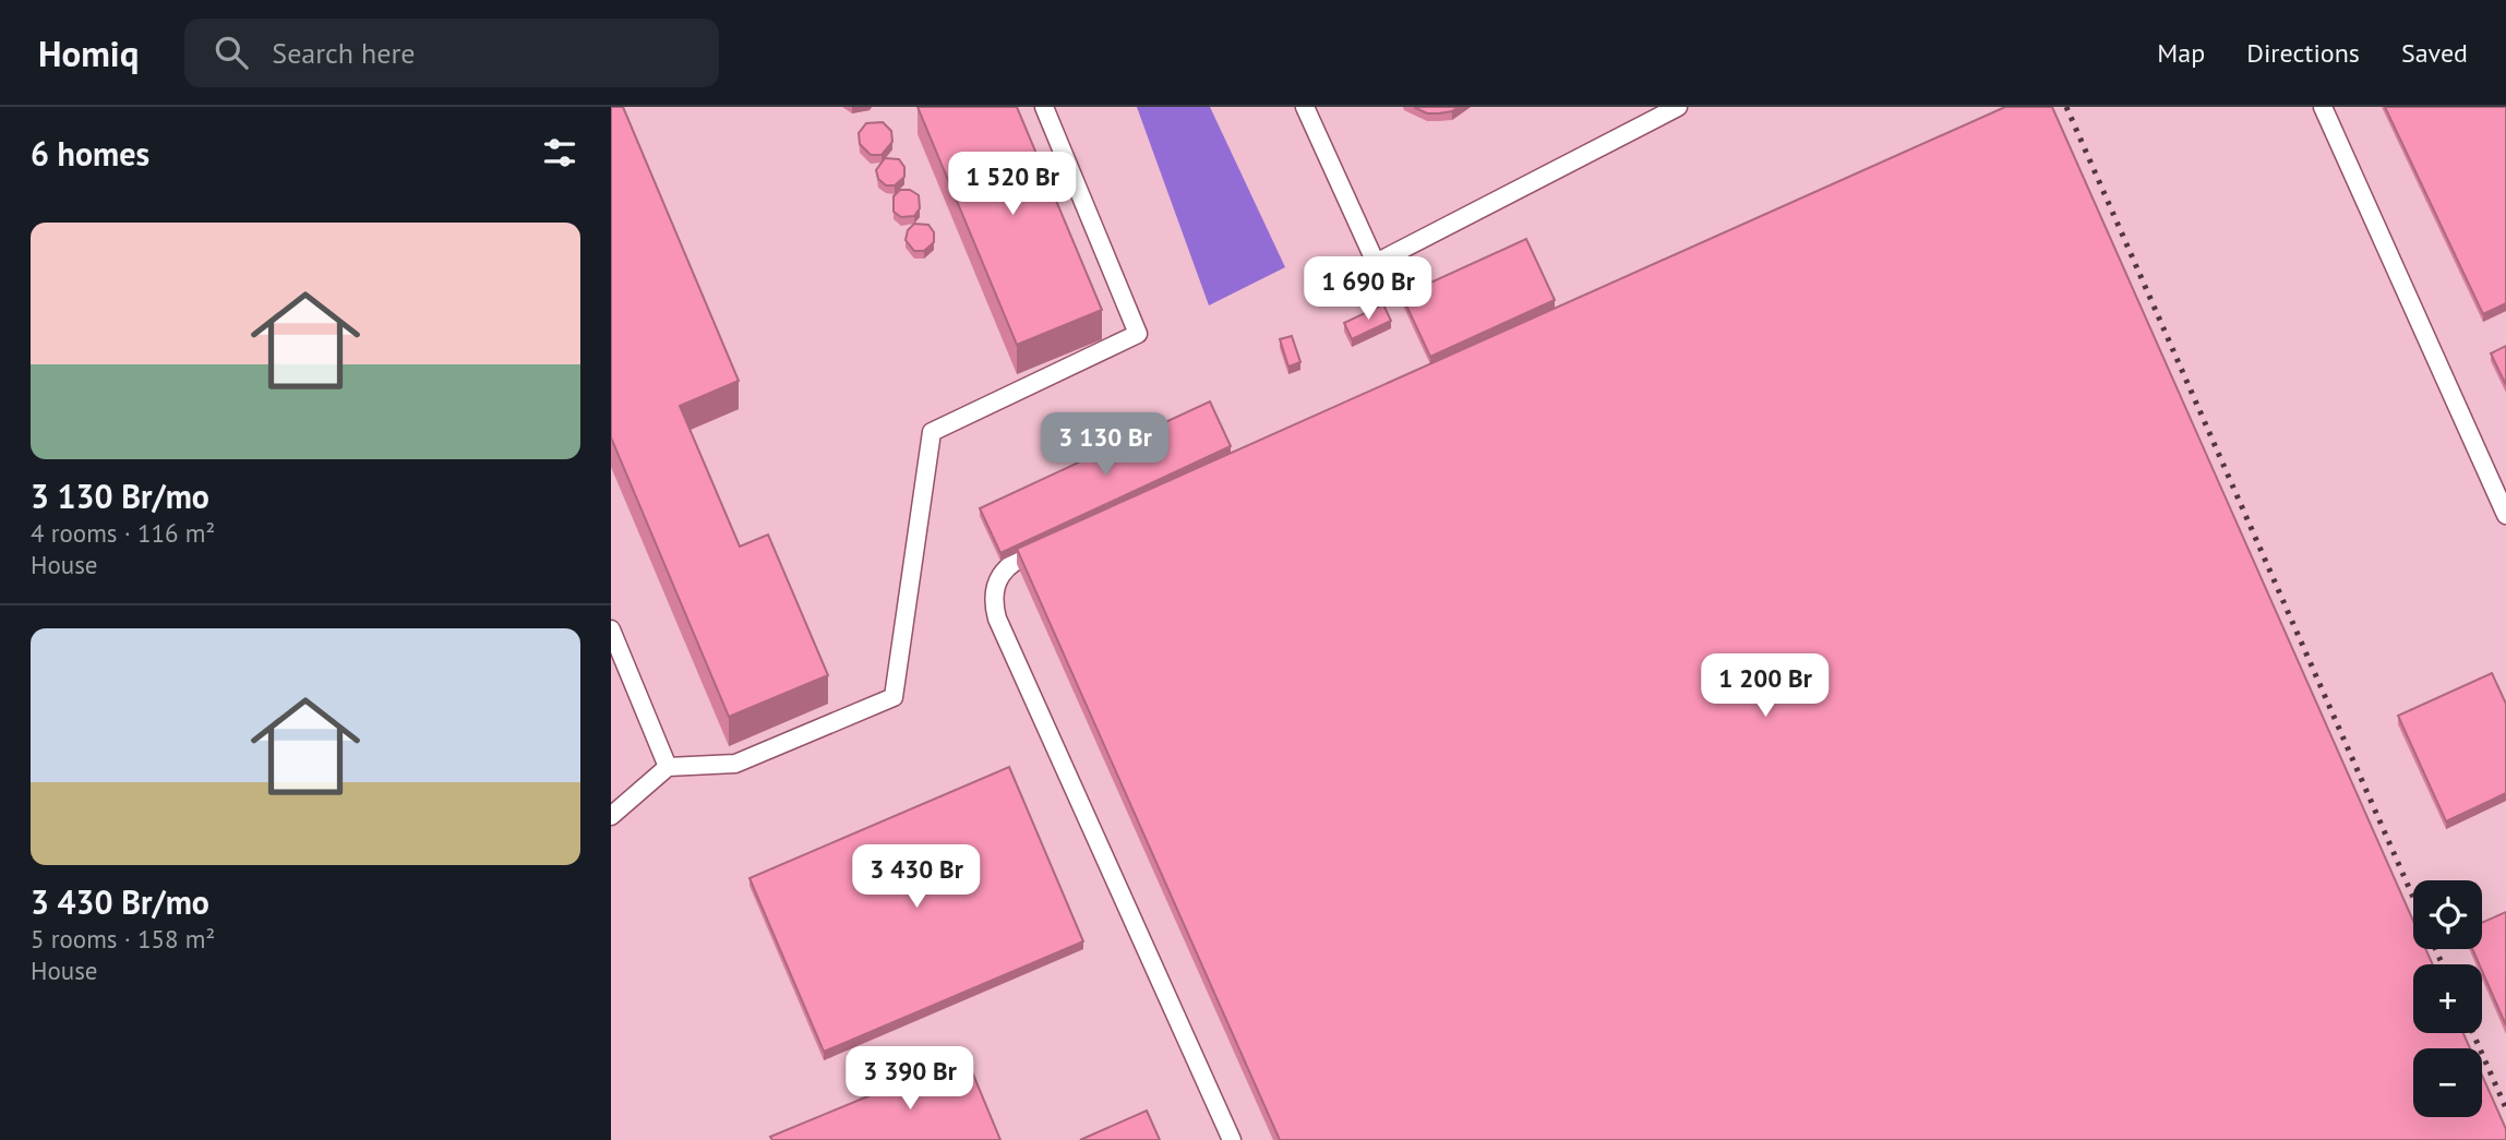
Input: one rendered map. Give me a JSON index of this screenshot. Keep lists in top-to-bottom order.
{
  "page": {
    "header": "Homiq",
    "search": "Search here",
    "nav": ["Map", "Directions", "Saved"],
    "heading": "6 homes",
    "price": [
      "1 520 Br",
      "1 690 Br",
      "3 130 Br",
      "1 200 Br",
      "3 430 Br",
      "3 390 Br"
    ],
    "list": [
      {
        "name": "3 130 Br/mo",
        "note": "4 rooms · 116 m² · House"
      },
      {
        "name": "3 430 Br/mo",
        "note": "5 rooms · 158 m² · House"
      }
    ],
    "map_buttons": ["+", "−"]
  }
}
